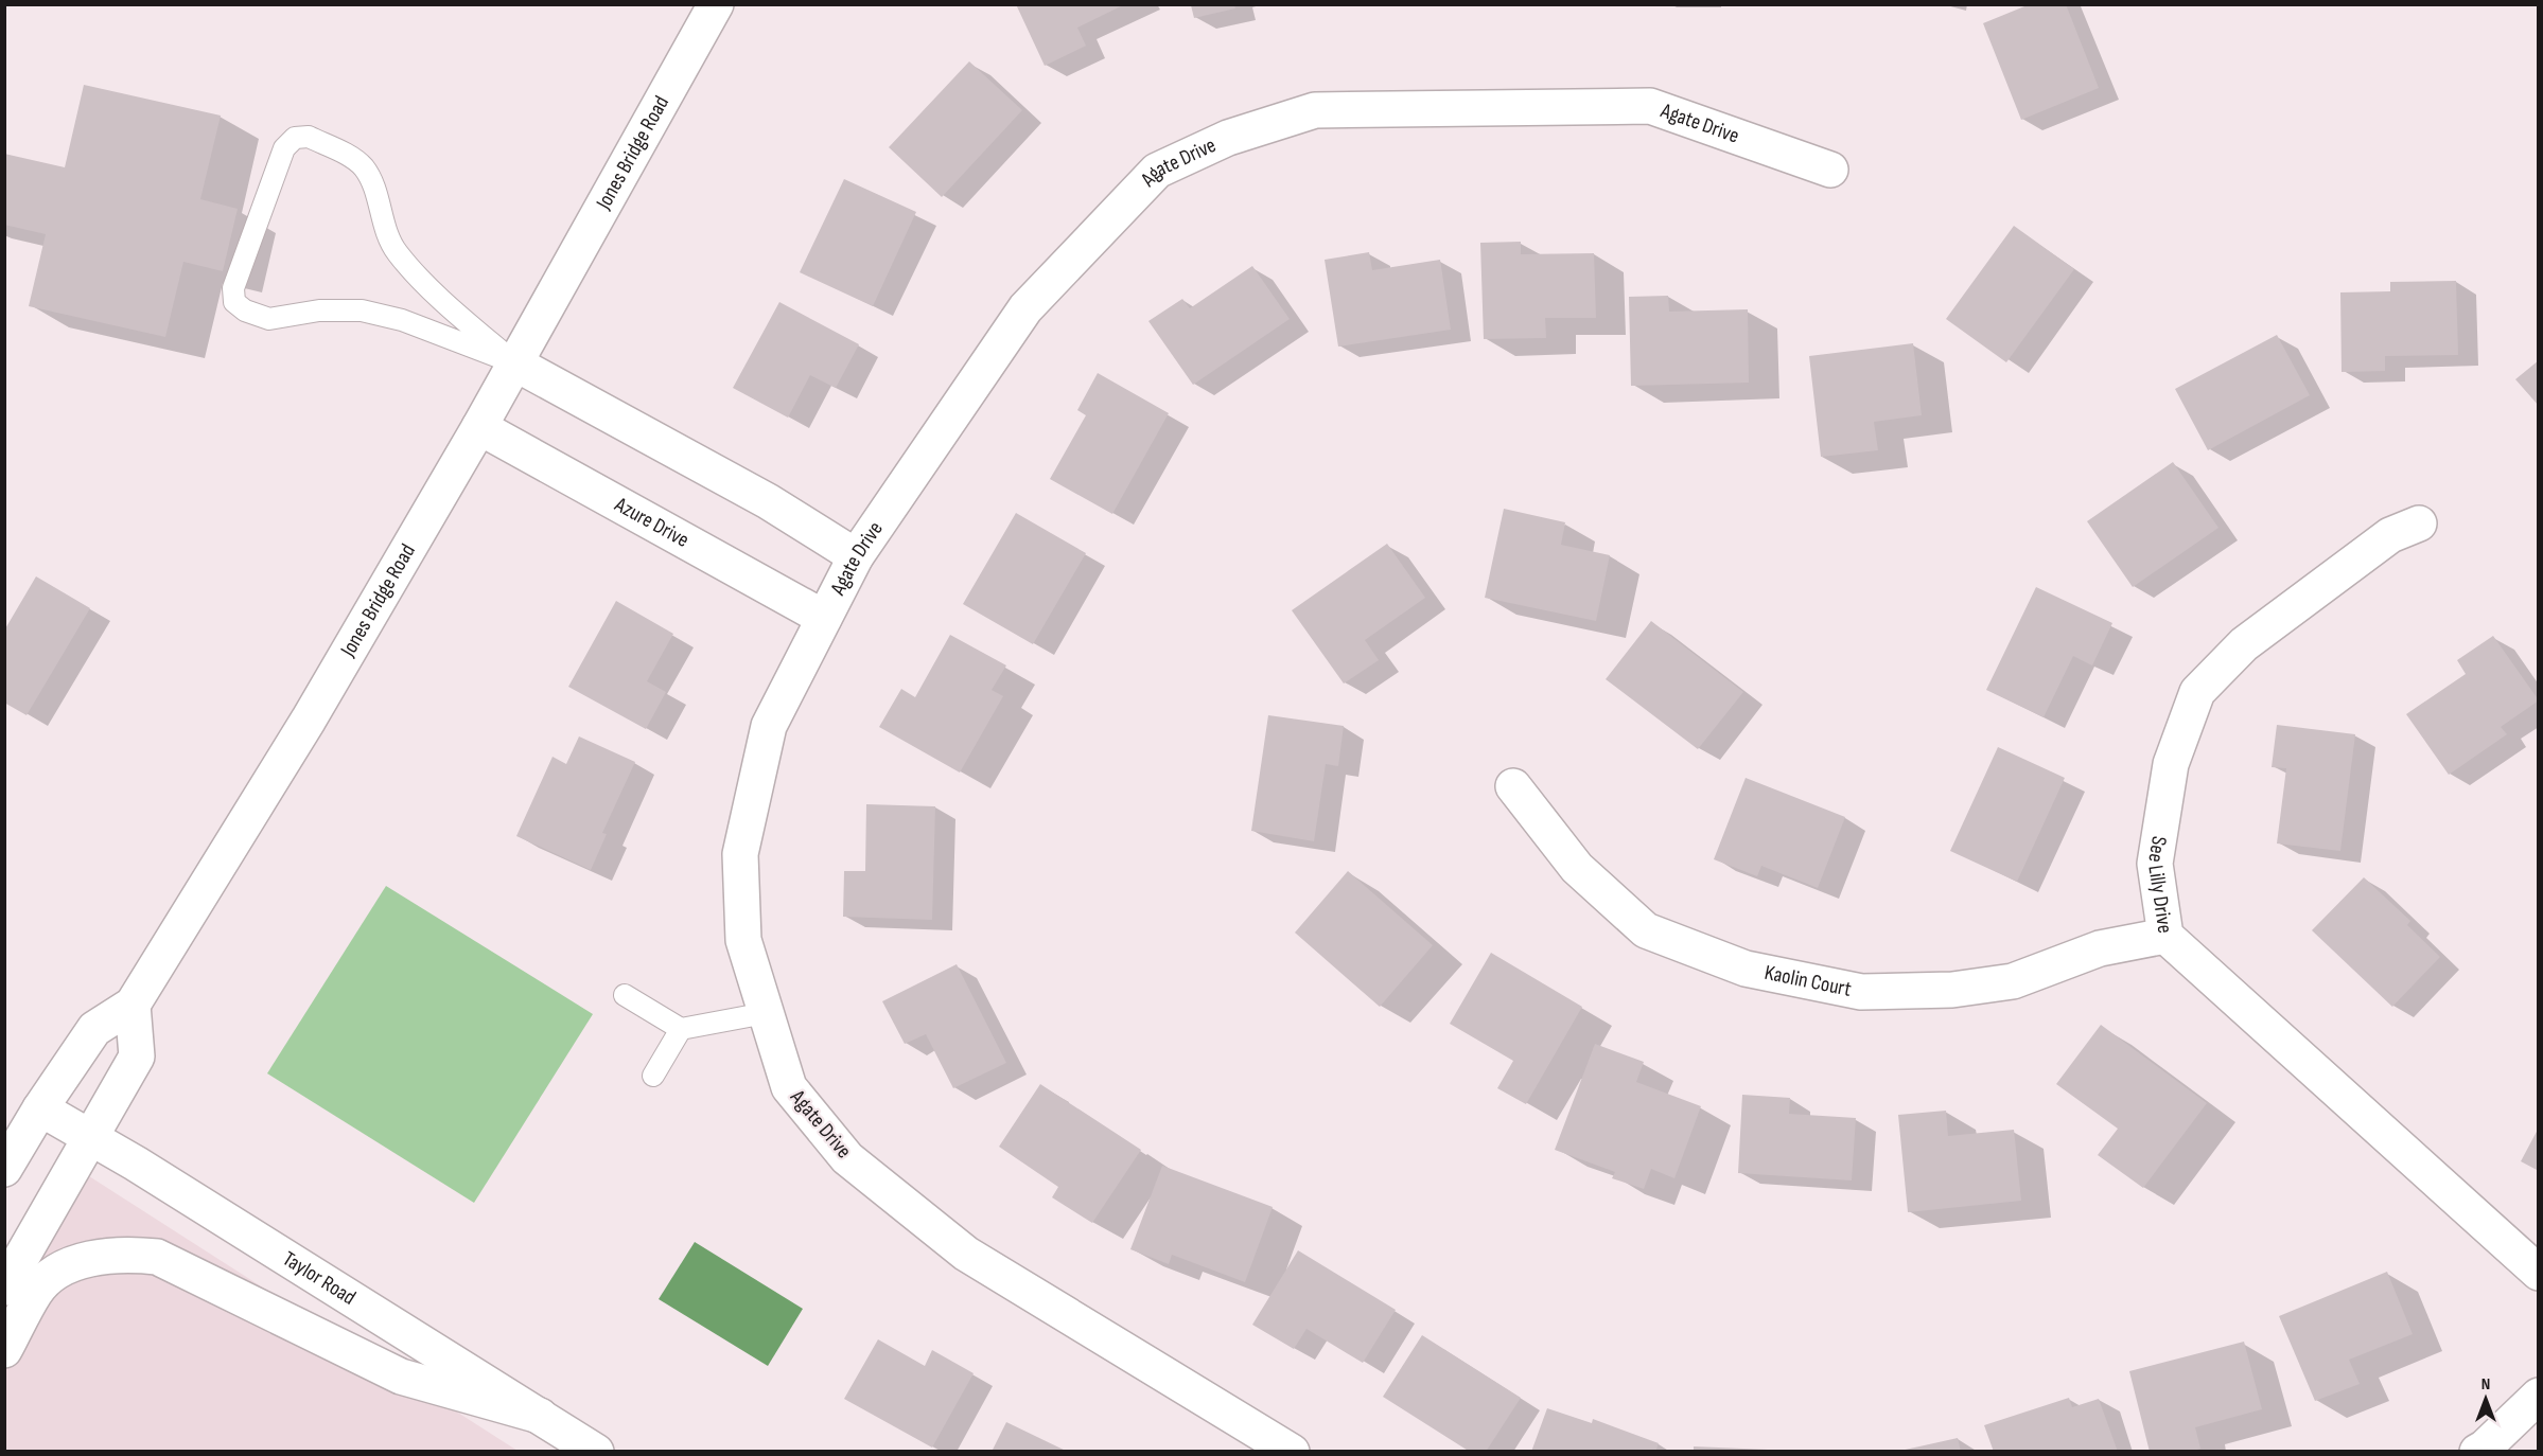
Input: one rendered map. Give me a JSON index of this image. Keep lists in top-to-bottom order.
{
  "streets": {
    "street": [
      "Agate Drive",
      "Jones Bridge Road",
      "Azure Drive",
      "See Lilly Drive",
      "Kaolin Court",
      "Taylor Road"
    ]
  },
  "crossings": [
    ["Agate Drive", "Azure Drive"],
    ["Jones Bridge Road", "Azure Drive"],
    ["Jones Bridge Road", "Taylor Road"],
    ["See Lilly Drive", "Kaolin Court"]
  ],
  "north": "top"
}
